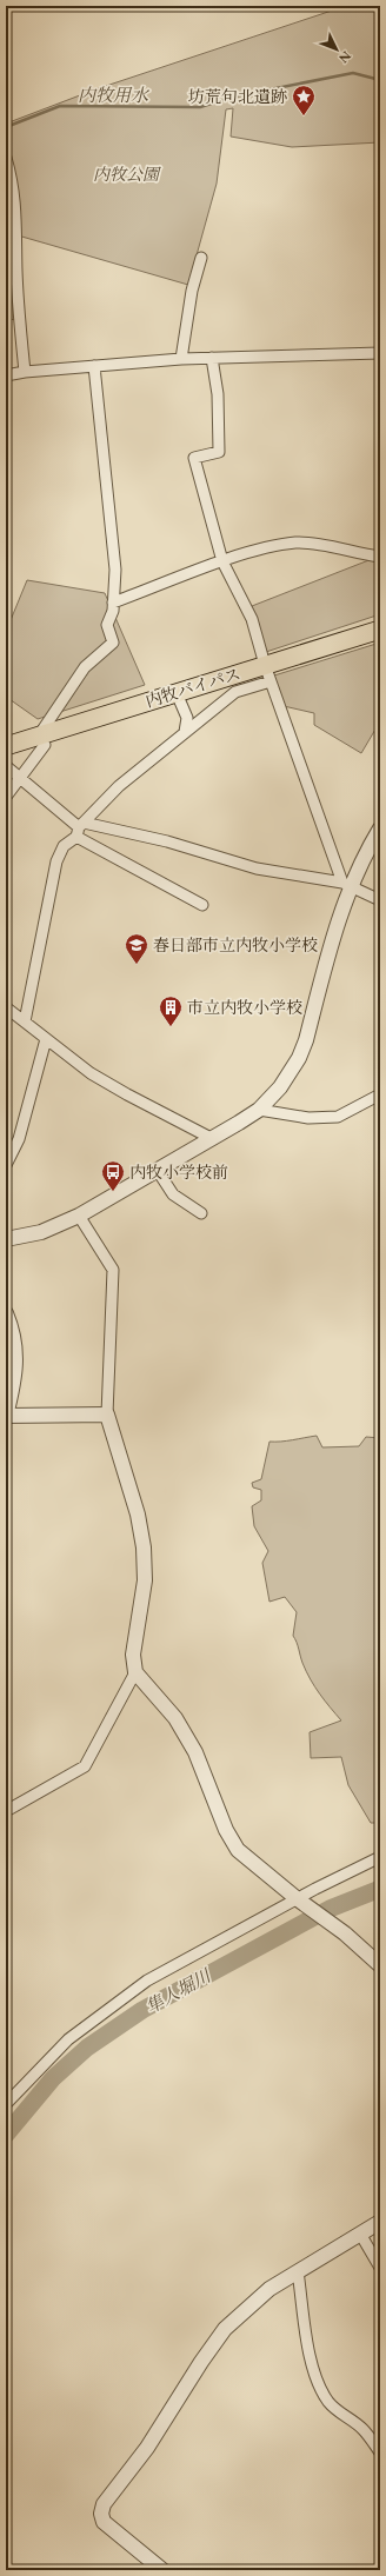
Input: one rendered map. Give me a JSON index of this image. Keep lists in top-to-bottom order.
{
  "streets": {
    "main road": ["内牧バイパス"]
  },
  "water": ["内牧用水", "隼人堀川"],
  "parks": ["内牧公園"],
  "places": {
    "place": ["坊荒句北遺跡"],
    "school or university": ["春日部市立内牧小学校"],
    "building": ["市立内牧小学校"],
    "bus stop": ["内牧小学校前"]
  },
  "north": "bottom right"
}
